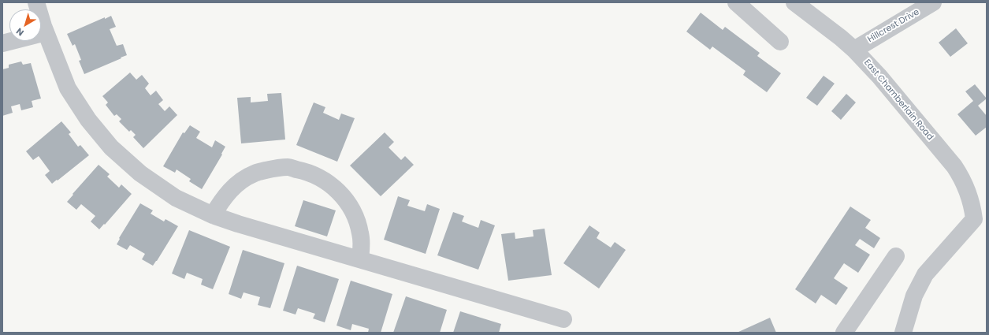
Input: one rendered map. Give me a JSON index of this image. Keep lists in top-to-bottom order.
{
  "streets": {
    "street": ["Hillcrest Drive", "East Chamberlain Road"]
  },
  "crossings": [
    ["Hillcrest Drive", "East Chamberlain Road"]
  ],
  "north": "bottom left"
}
